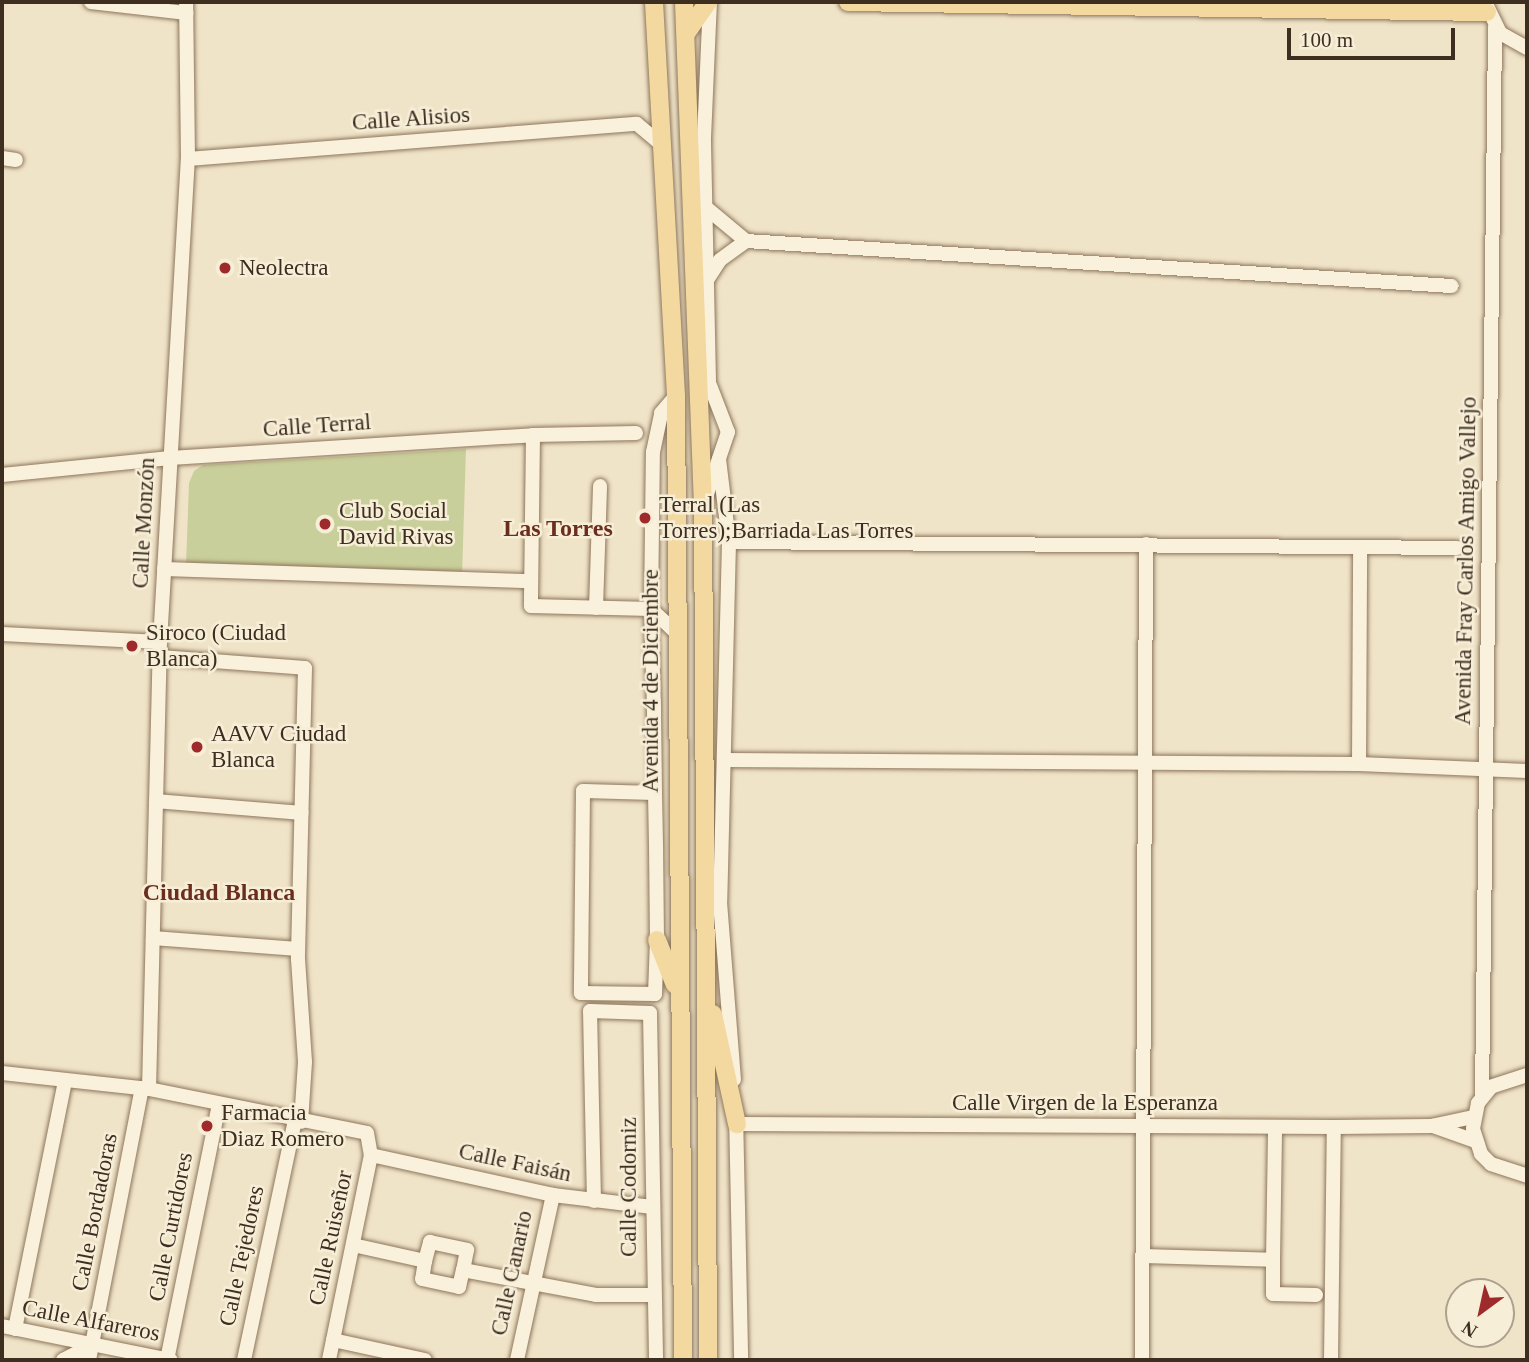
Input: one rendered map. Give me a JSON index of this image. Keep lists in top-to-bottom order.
{
  "streets": {
    "main road": ["Avenida 4 de Diciembre"],
    "street": [
      "Calle Alisios",
      "Calle Terral",
      "Calle Monzón",
      "Avenida Fray Carlos Amigo Vallejo",
      "Calle Virgen de la Esperanza",
      "Calle Faisán",
      "Calle Codorniz",
      "Calle Bordadoras",
      "Calle Curtidores",
      "Calle Ruiseñor",
      "Calle Tejedores",
      "Calle Canario",
      "Calle Alfareros"
    ]
  },
  "crossings": [
    ["Calle Alisios", "Calle Monzón"],
    ["Calle Alisios", "Avenida 4 de Diciembre"],
    ["Calle Terral", "Calle Monzón"],
    ["Calle Monzón", "Calle Bordadoras"],
    ["Calle Monzón", "Calle Tejedores"],
    ["Calle Faisán", "Calle Codorniz"],
    ["Calle Faisán", "Calle Ruiseñor"],
    ["Calle Faisán", "Calle Canario"],
    ["Calle Bordadoras", "Calle Alfareros"],
    ["Calle Curtidores", "Calle Alfareros"],
    ["Calle Ruiseñor", "Calle Tejedores"]
  ],
  "districts": ["Las Torres", "Ciudad Blanca"],
  "places": [
    "Neolectra",
    "Terral (Las Torres);Barriada Las Torres",
    "Club Social David Rivas",
    "Siroco (Ciudad Blanca)",
    "AAVV Ciudad Blanca",
    "Farmacia Diaz Romero"
  ],
  "scale_bar": "100 m",
  "north": "bottom left"
}
